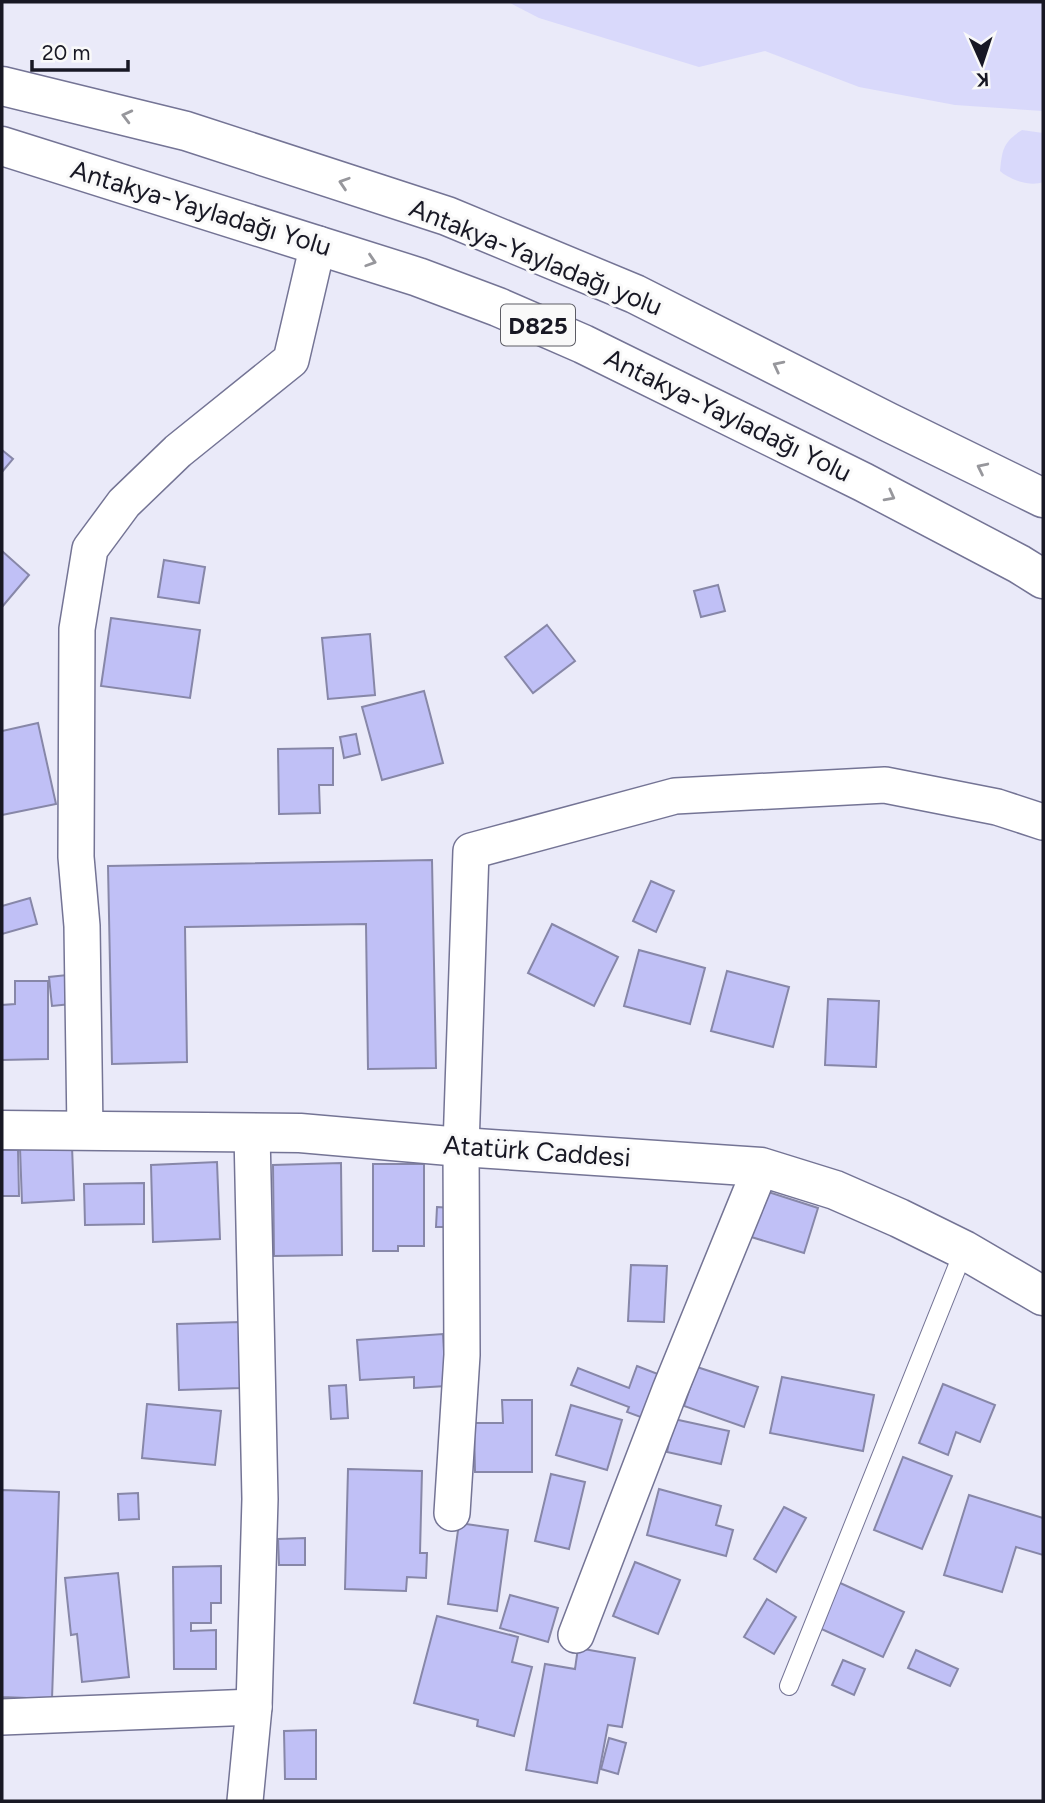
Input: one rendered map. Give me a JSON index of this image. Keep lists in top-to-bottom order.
{
  "streets": {
    "main road": [
      "Antakya-Yayladağı Yolu",
      "Antakya-Yayladağı yolu",
      "D825",
      "Atatürk Caddesi"
    ]
  },
  "one_way": ["Antakya-Yayladağı Yolu", "Antakya-Yayladağı yolu"],
  "scale_bar": "20 m",
  "north": "bottom"
}
